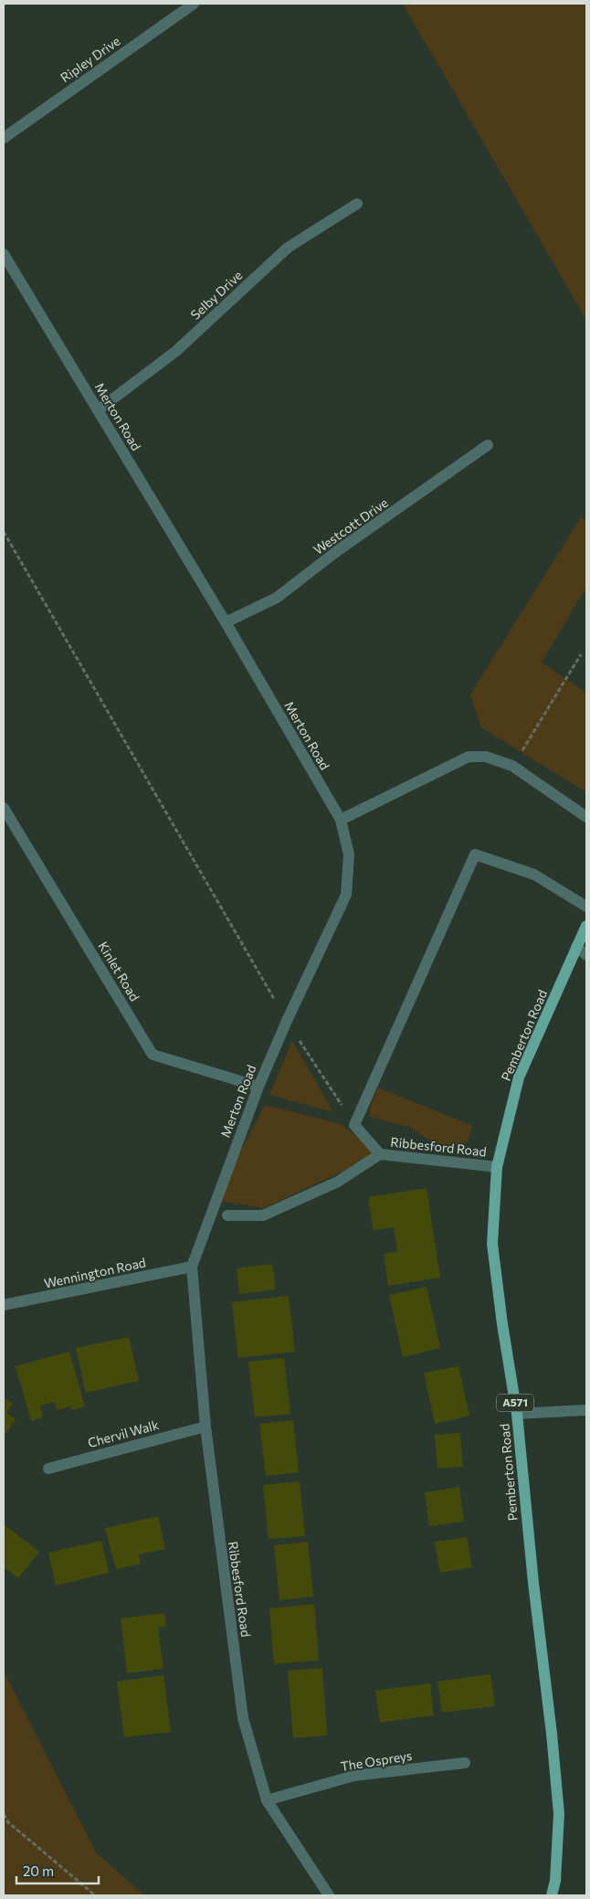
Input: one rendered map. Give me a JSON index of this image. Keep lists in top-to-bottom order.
{
  "streets": {
    "main road": ["Pemberton Road", "A571"],
    "street": [
      "Ripley Drive",
      "Selby Drive",
      "Merton Road",
      "Westcott Drive",
      "Kinlet Road",
      "Ribbesford Road",
      "Wennington Road",
      "Chervil Walk",
      "The Ospreys"
    ]
  },
  "crossings": [
    ["Selby Drive", "Merton Road"],
    ["Merton Road", "Westcott Drive"],
    ["Merton Road", "Kinlet Road"],
    ["Merton Road", "Ribbesford Road"],
    ["Merton Road", "Wennington Road"],
    ["Pemberton Road", "Ribbesford Road"],
    ["Ribbesford Road", "Wennington Road"],
    ["Ribbesford Road", "Chervil Walk"],
    ["Ribbesford Road", "The Ospreys"]
  ],
  "scale_bar": "20 m"
}
